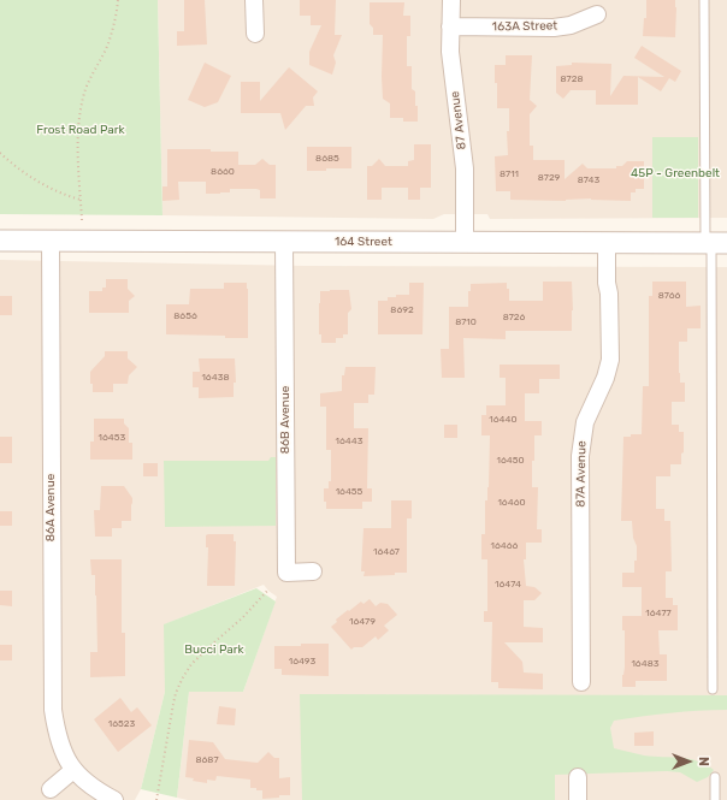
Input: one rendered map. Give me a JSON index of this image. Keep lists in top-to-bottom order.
{
  "streets": {
    "street": [
      "163A Street",
      "87 Avenue",
      "164 Street",
      "86B Avenue",
      "87A Avenue",
      "86A Avenue"
    ]
  },
  "crossings": [
    ["163A Street", "87 Avenue"],
    ["87 Avenue", "164 Street"],
    ["164 Street", "86B Avenue"],
    ["164 Street", "87A Avenue"],
    ["164 Street", "86A Avenue"]
  ],
  "parks": ["Frost Road Park", "45P - Greenbelt", "Bucci Park"],
  "house_numbers": [
    "8728",
    "8685",
    "8660",
    "8711",
    "8729",
    "8743",
    "8766",
    "8692",
    "8656",
    "8726",
    "8710",
    "16438",
    "16440",
    "16453",
    "16443",
    "16450",
    "16455",
    "16460",
    "16466",
    "16467",
    "16474",
    "16477",
    "16479",
    "16493",
    "16483",
    "16523",
    "8687"
  ],
  "north": "right"
}
